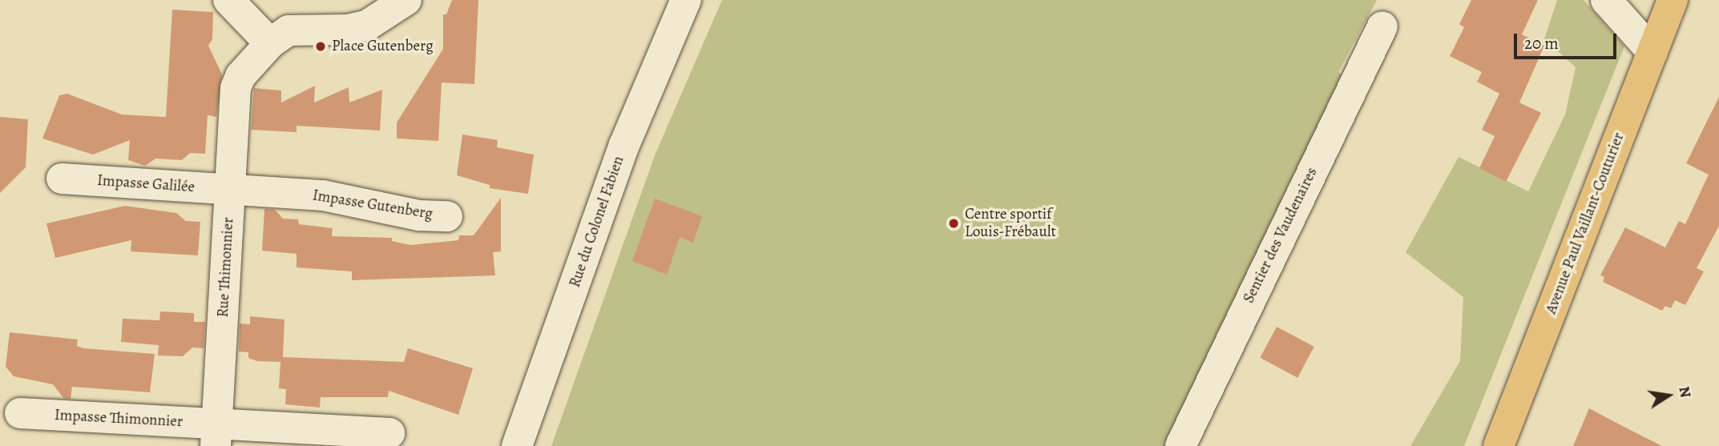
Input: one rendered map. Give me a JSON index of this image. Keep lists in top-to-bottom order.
{
  "streets": {
    "main road": ["Avenue Paul Vaillant-Couturier"],
    "street": [
      "Impasse Galilée",
      "Impasse Gutenberg",
      "Rue du Colonel Fabien",
      "Sentier des Vaudenaires",
      "Rue Thimonnier",
      "Impasse Thimonnier"
    ]
  },
  "crossings": [
    ["Impasse Galilée", "Impasse Gutenberg"],
    ["Impasse Galilée", "Rue Thimonnier"],
    ["Impasse Gutenberg", "Rue Thimonnier"],
    ["Rue Thimonnier", "Impasse Thimonnier"]
  ],
  "places": ["Place Gutenberg", "Centre sportif Louis-Frébault"],
  "scale_bar": "20 m",
  "north": "right"
}
